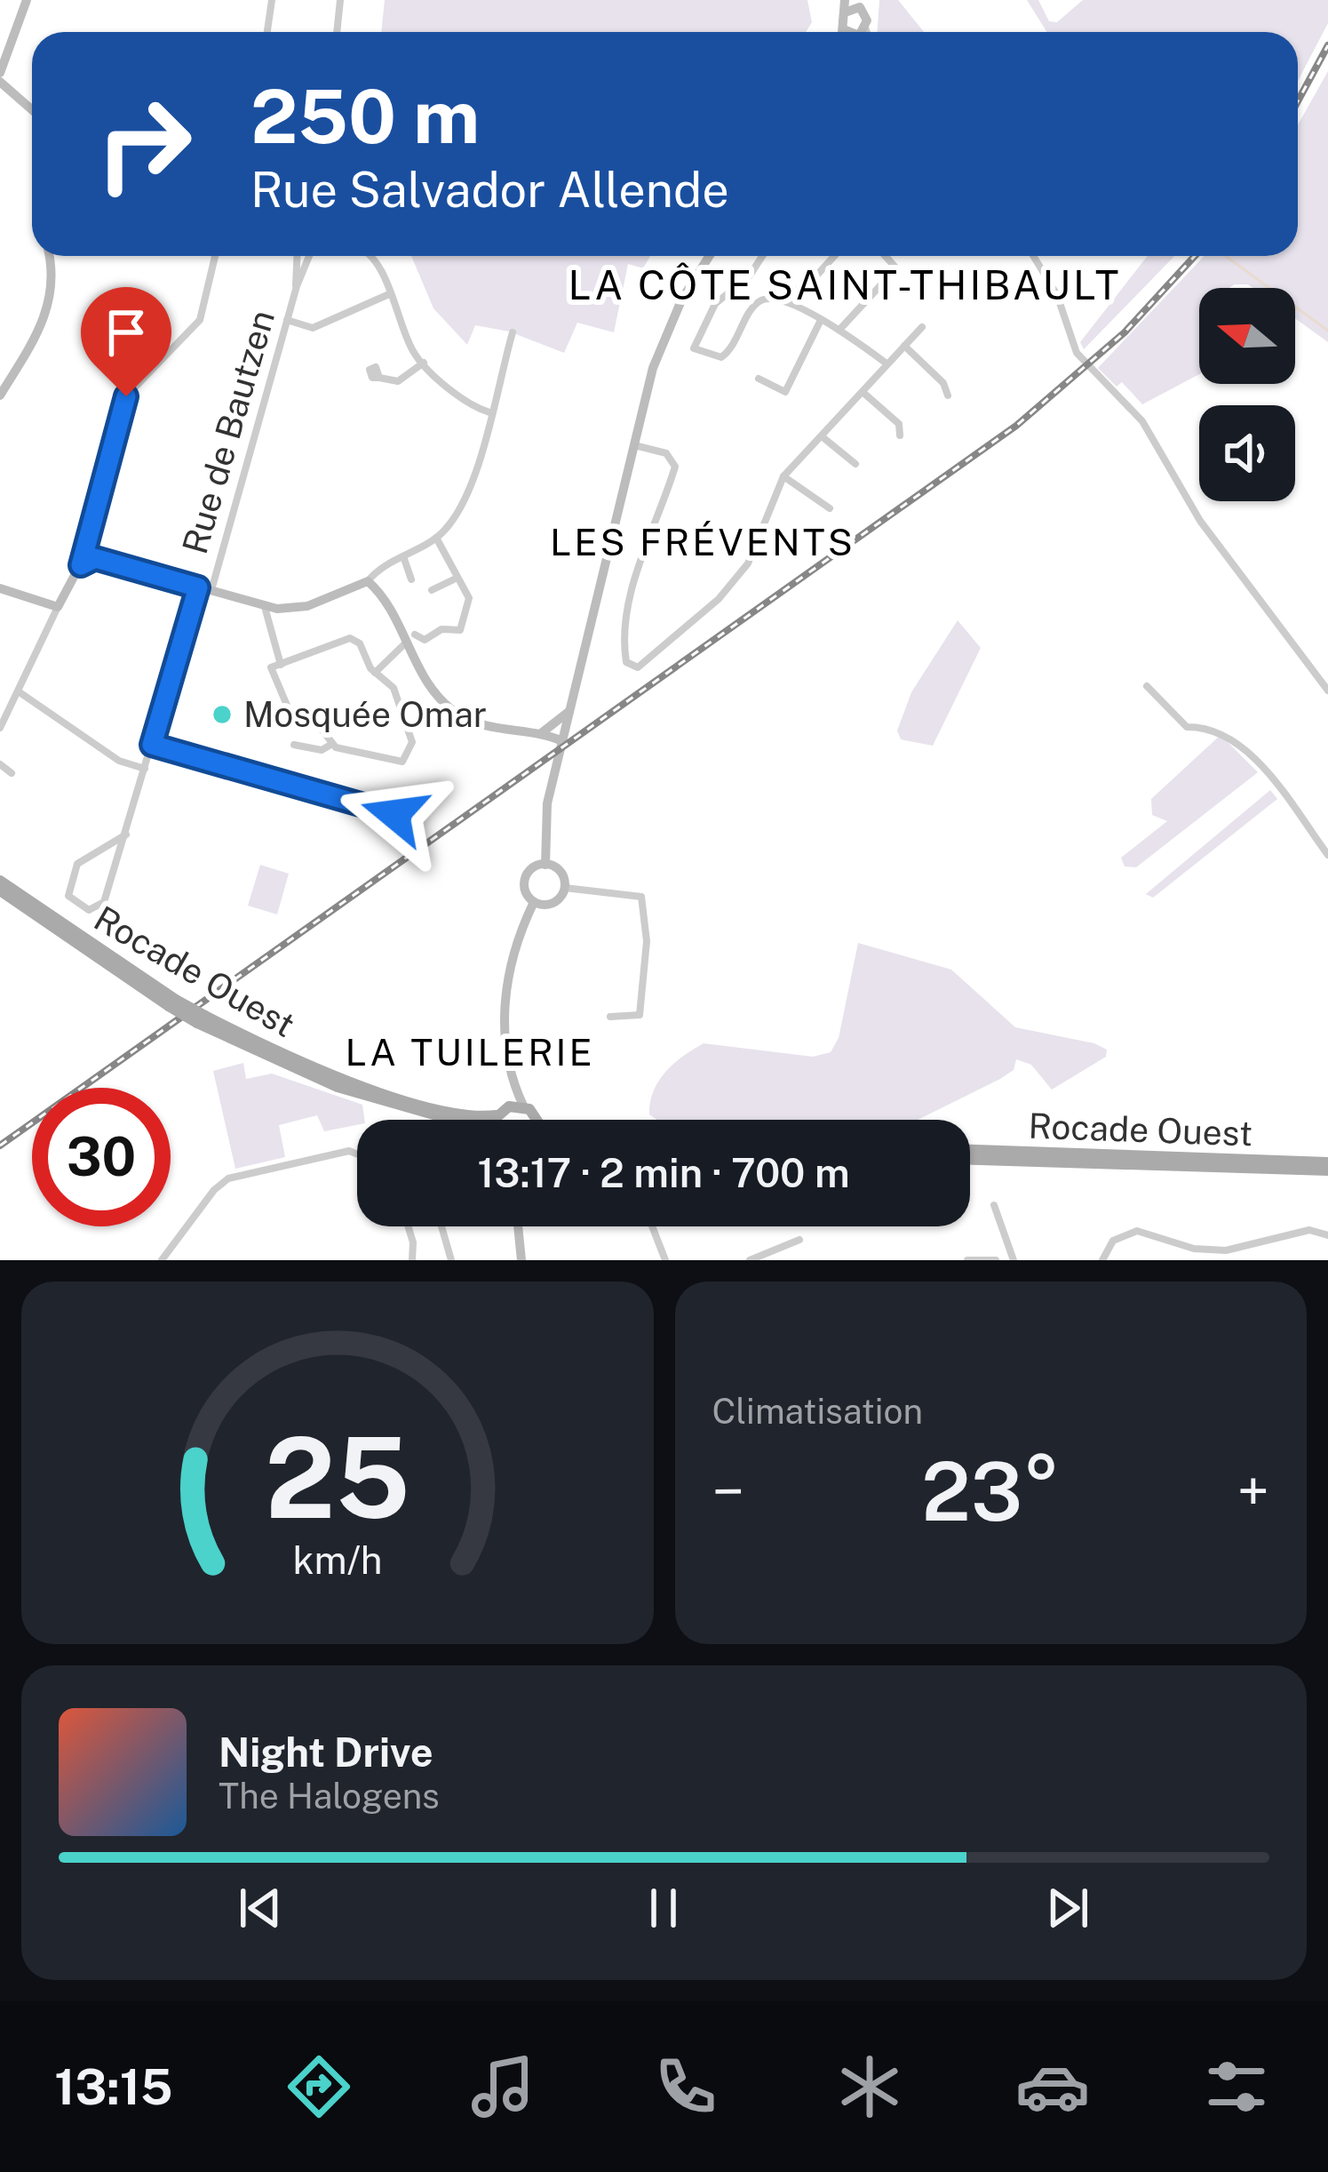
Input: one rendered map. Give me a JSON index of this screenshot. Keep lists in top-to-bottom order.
{
  "streets": {
    "main road": ["Rocade Ouest"],
    "street": ["Rue de Bautzen"]
  },
  "districts": ["LA CÔTE SAINT-THIBAULT", "LES FRÉVENTS", "LA TUILERIE"],
  "places": ["Mosquée Omar"],
  "north": "left",
  "page": {
    "turn": ["250 m", "Rue Salvador Allende"],
    "limit": "30",
    "trip": "13:17 · 2 min · 700 m",
    "tile": "Climatisation",
    "heat": ["−", "23°", "+"],
    "song": ["Night Drive", "The Halogens"],
    "tabs": "13:15",
    "gauge": ["25", "km/h"]
  }
}
